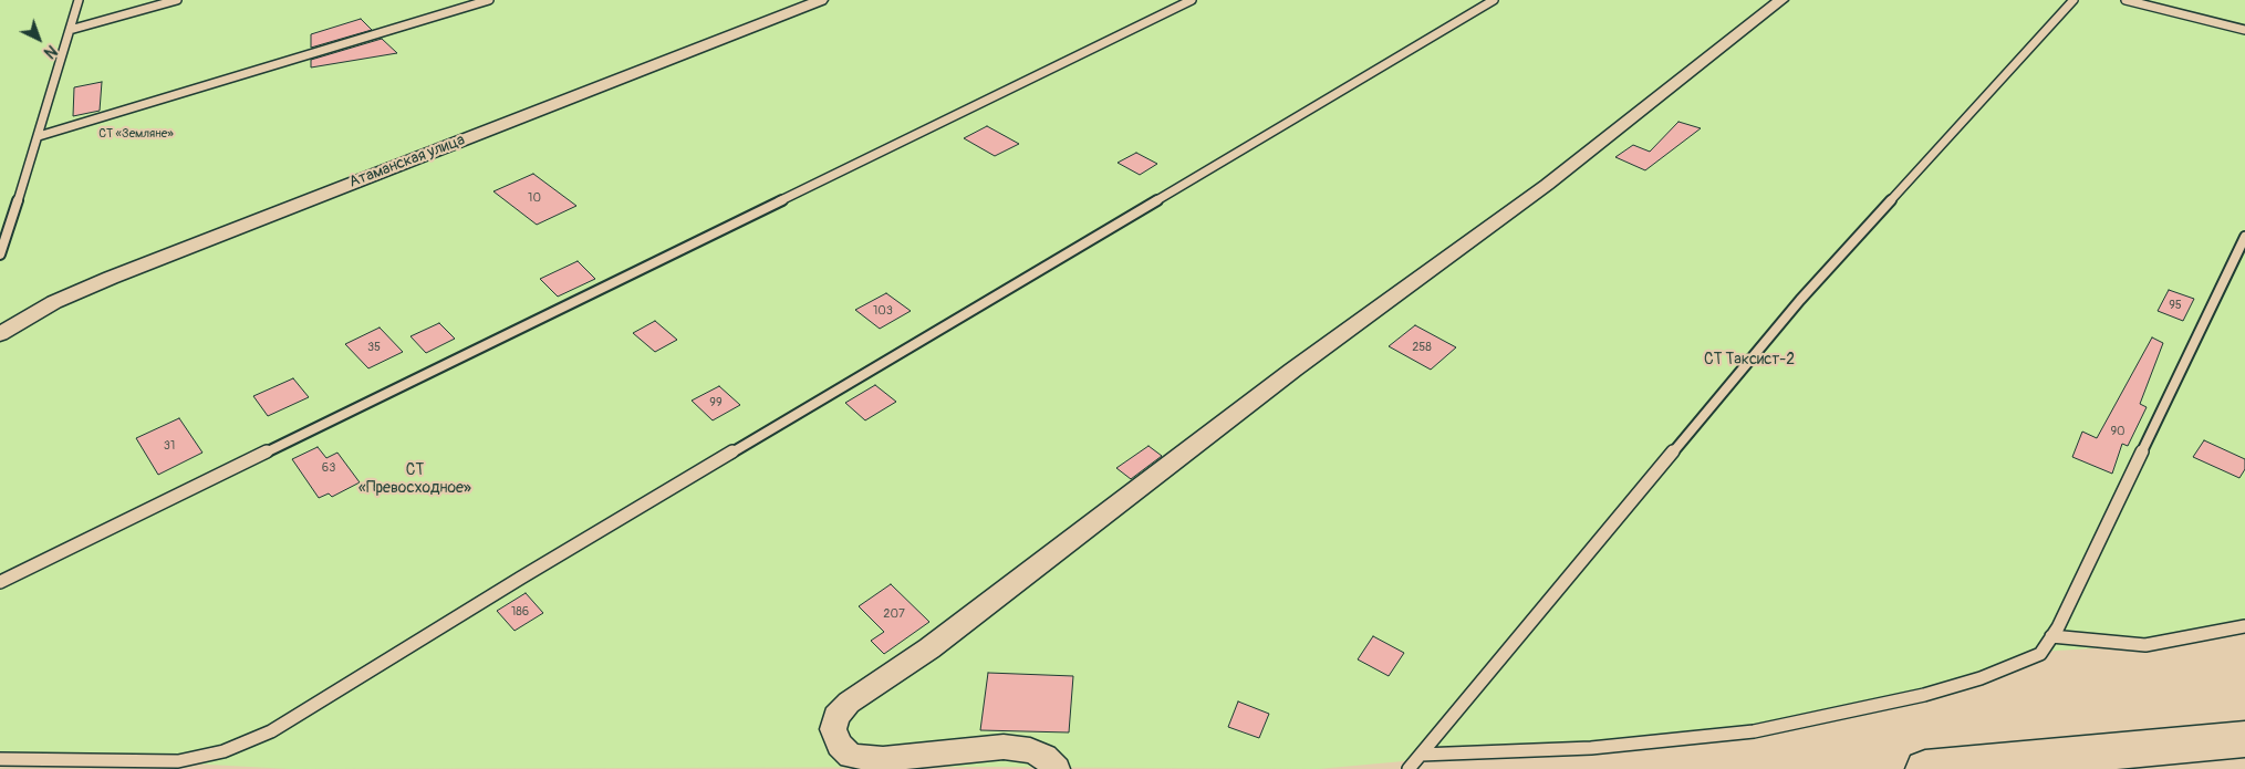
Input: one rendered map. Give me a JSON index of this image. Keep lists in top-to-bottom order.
{
  "streets": {
    "street": ["Атаманская улица"]
  },
  "parks": ["СТ «Земляне»", "СТ Таксист-2", "СТ «Превосходное»"],
  "house_numbers": [
    "10",
    "95",
    "103",
    "35",
    "258",
    "99",
    "90",
    "31",
    "63",
    "186",
    "207"
  ],
  "north": "bottom right"
}
